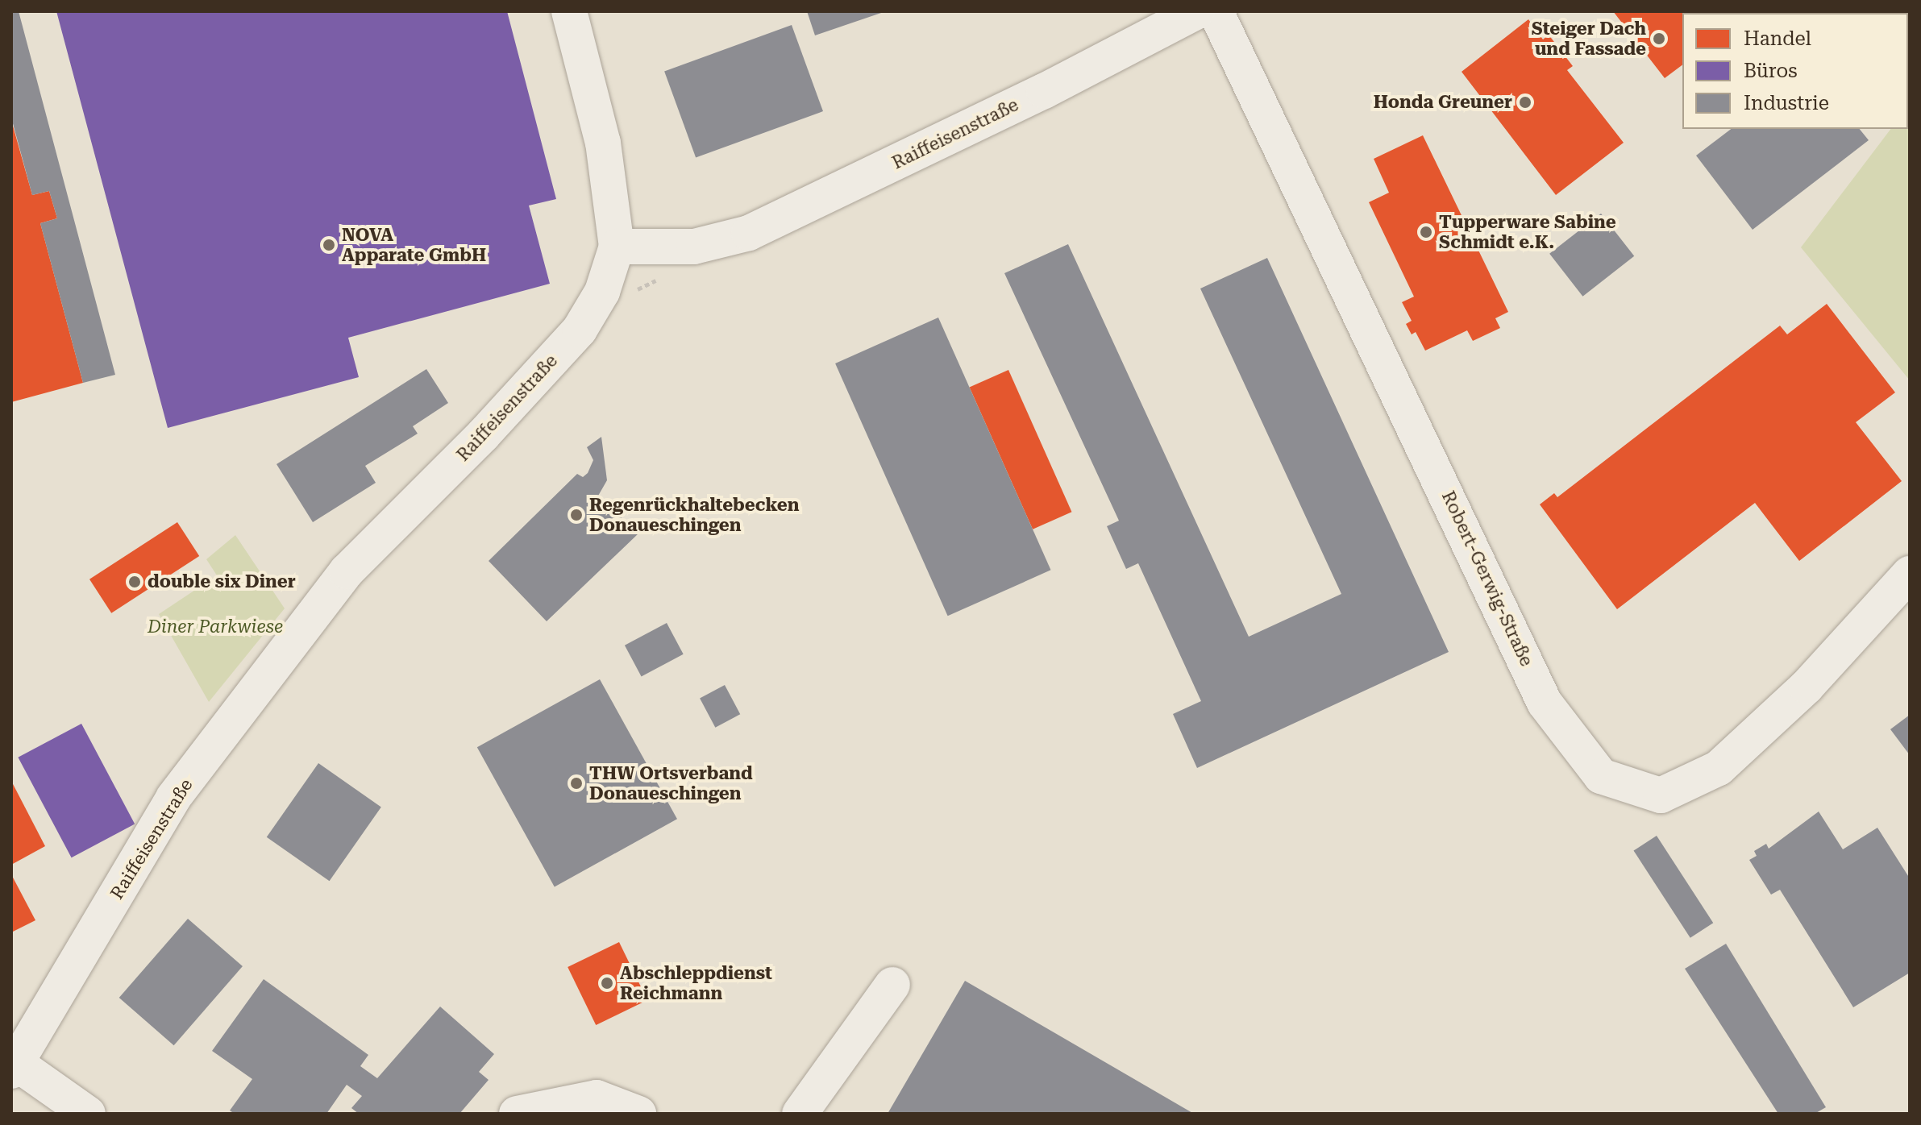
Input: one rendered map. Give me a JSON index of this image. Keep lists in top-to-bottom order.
{
  "streets": {
    "street": ["Raiffeisenstraße", "Robert-Gerwig-Straße"]
  },
  "parks": ["Diner Parkwiese"],
  "places": [
    "Steiger Dach und Fassade",
    "Honda Greuner",
    "Tupperware Sabine Schmidt e.K.",
    "NOVA Apparate GmbH",
    "Regenrückhaltebecken Donaueschingen",
    "double six Diner",
    "THW Ortsverband Donaueschingen",
    "Abschleppdienst Reichmann"
  ],
  "legend": ["Handel", "Büros", "Industrie"]
}
